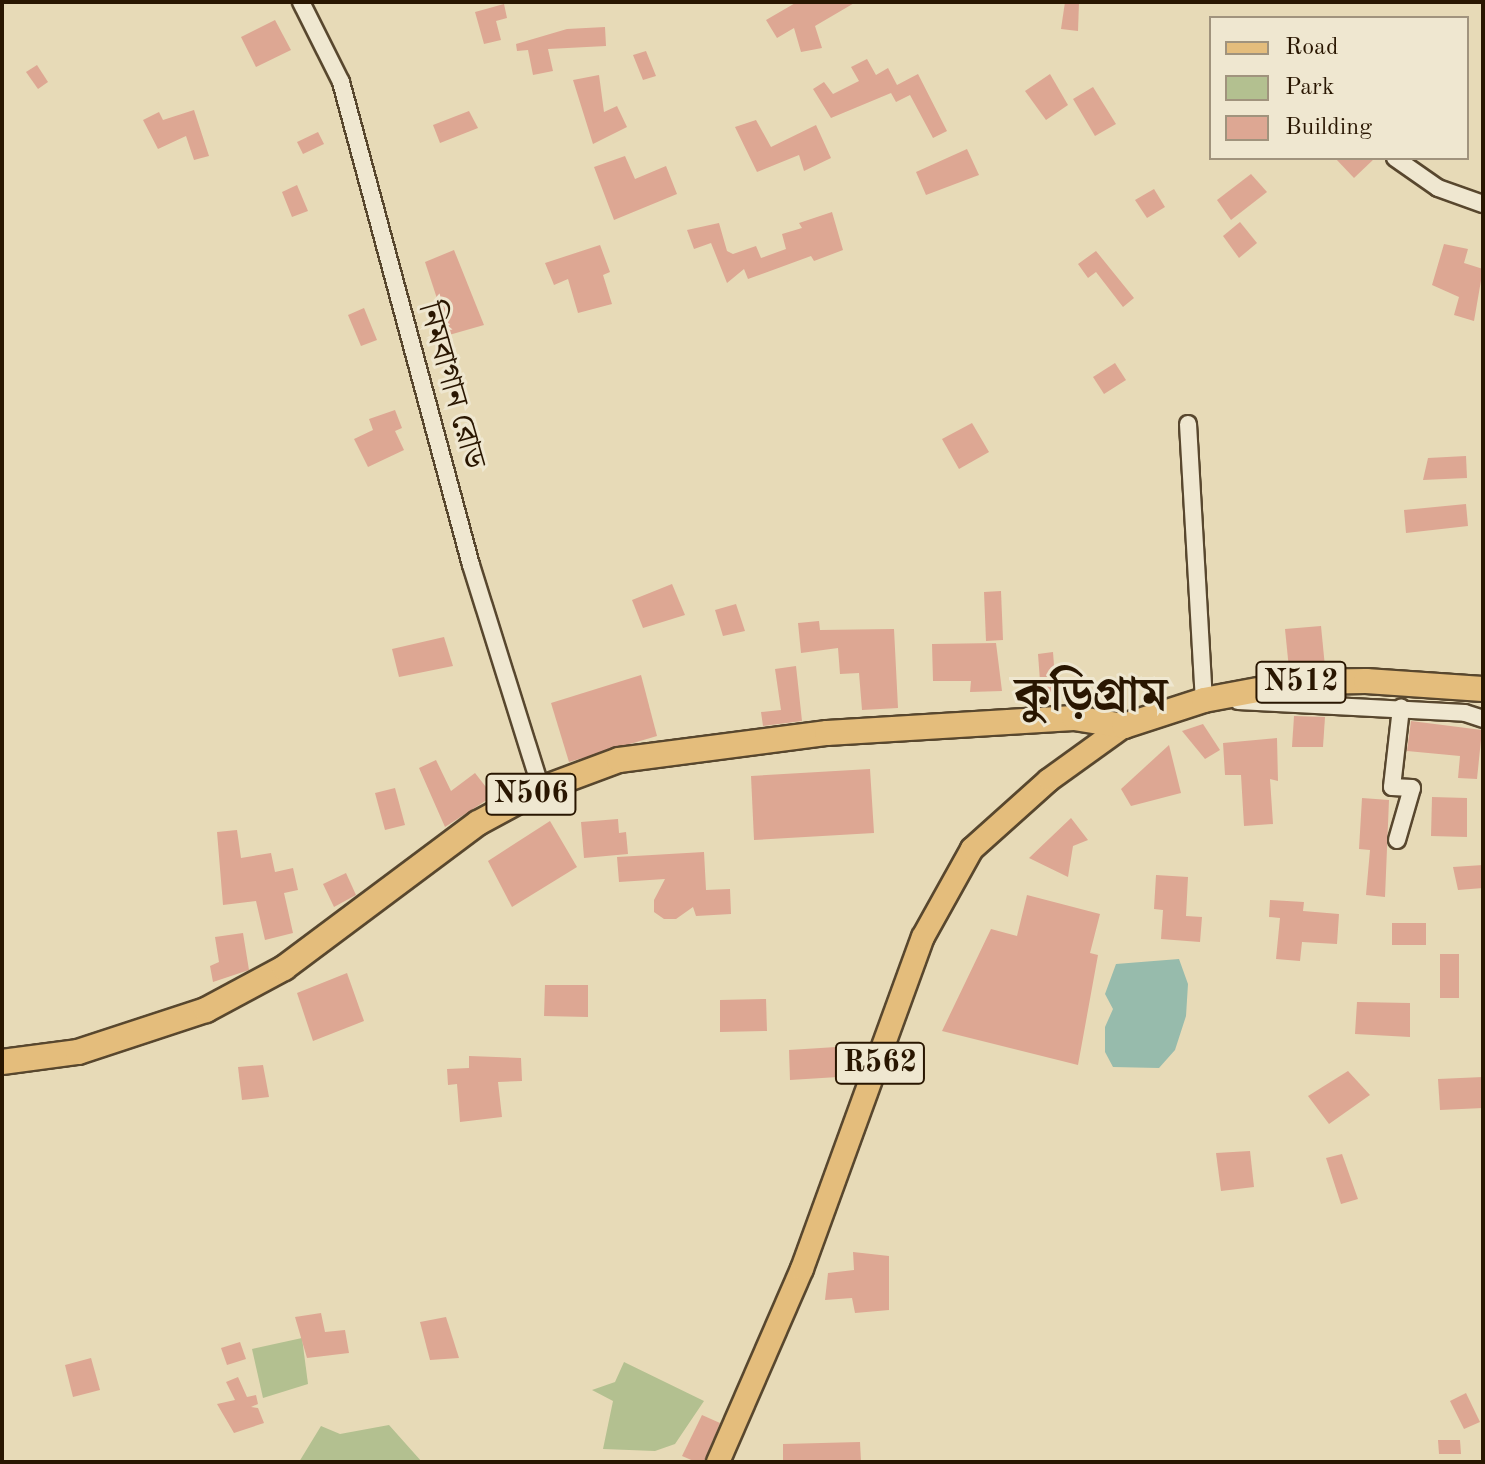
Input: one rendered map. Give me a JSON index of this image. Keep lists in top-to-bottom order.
{
  "streets": {
    "highway": ["N512", "N506"],
    "main road": ["R562"],
    "street": ["নিমবাগান রোড"]
  },
  "crossings": [
    ["নিমবাগান রোড", "N506"],
    ["N512", "N506"],
    ["N512", "R562"],
    ["N506", "R562"]
  ],
  "districts": ["কুড়িগ্রাম"],
  "legend": ["Road", "Park", "Building"]
}
